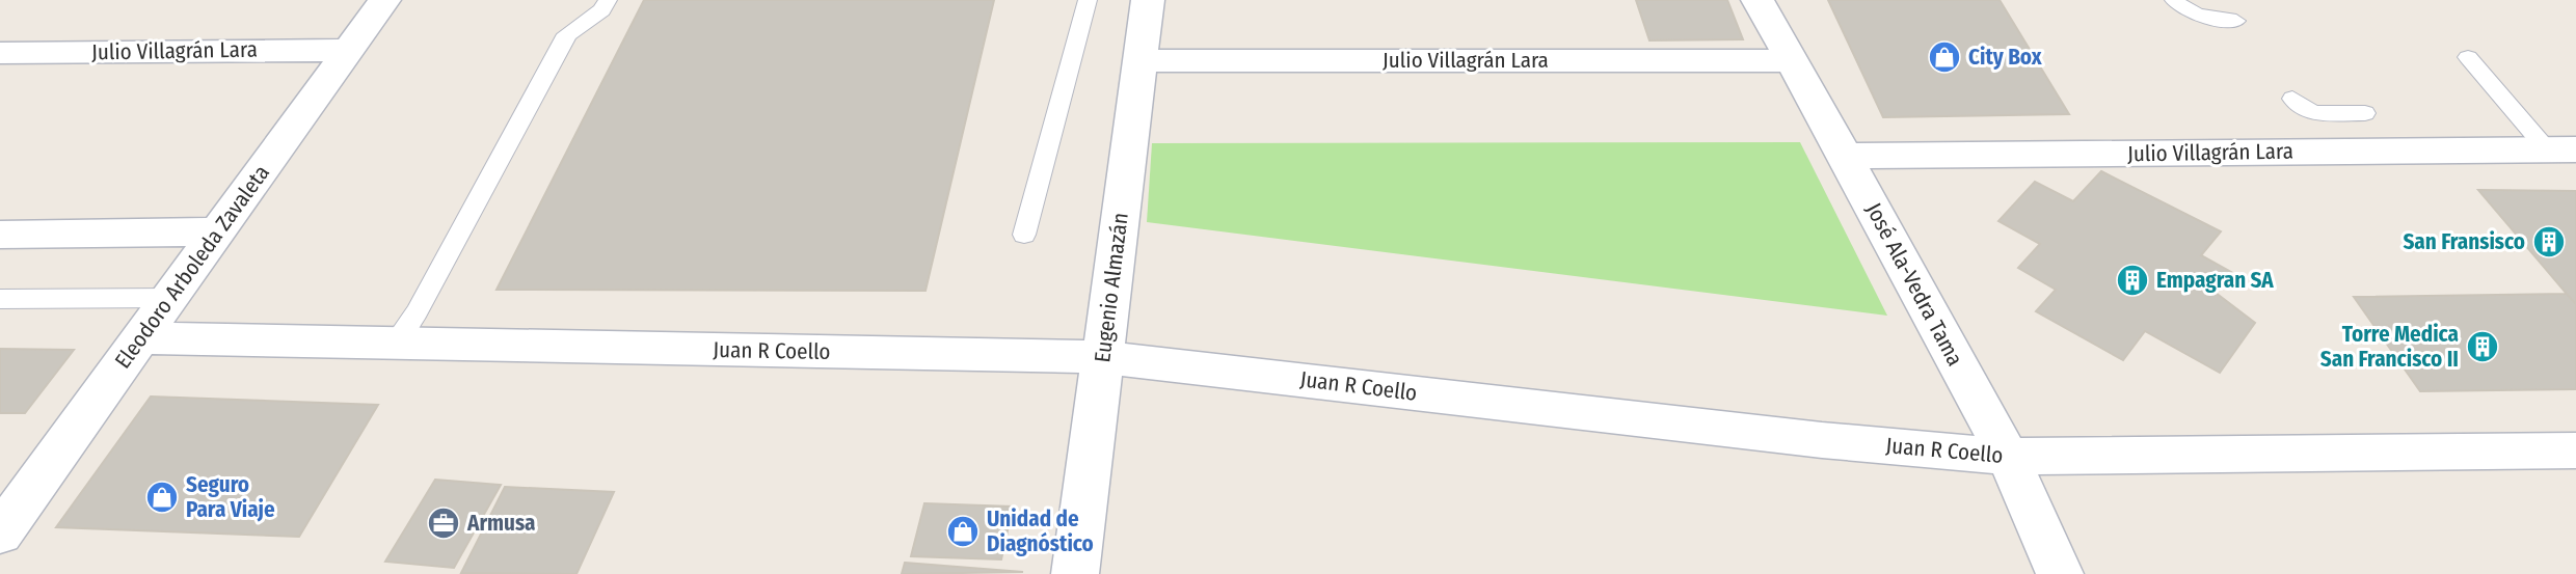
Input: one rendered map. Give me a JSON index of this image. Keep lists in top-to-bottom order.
{
  "streets": {
    "street": [
      "Julio Villagrán Lara",
      "Eleodoro Arboleda Zavaleta",
      "José Ala-Vedra Tama",
      "Eugenio Almazán",
      "Juan R Coello"
    ]
  },
  "crossings": [
    ["Julio Villagrán Lara", "Eleodoro Arboleda Zavaleta"],
    ["Julio Villagrán Lara", "José Ala-Vedra Tama"],
    ["Julio Villagrán Lara", "Eugenio Almazán"],
    ["Eleodoro Arboleda Zavaleta", "Juan R Coello"],
    ["José Ala-Vedra Tama", "Juan R Coello"],
    ["Eugenio Almazán", "Juan R Coello"]
  ],
  "places": {
    "shop": ["City Box", "Seguro Para Viaje", "Unidad de Diagnóstico"],
    "building": ["San Fransisco", "Empagran SA", "Torre Medica San Francisco II"],
    "office": ["Armusa"]
  }
}
